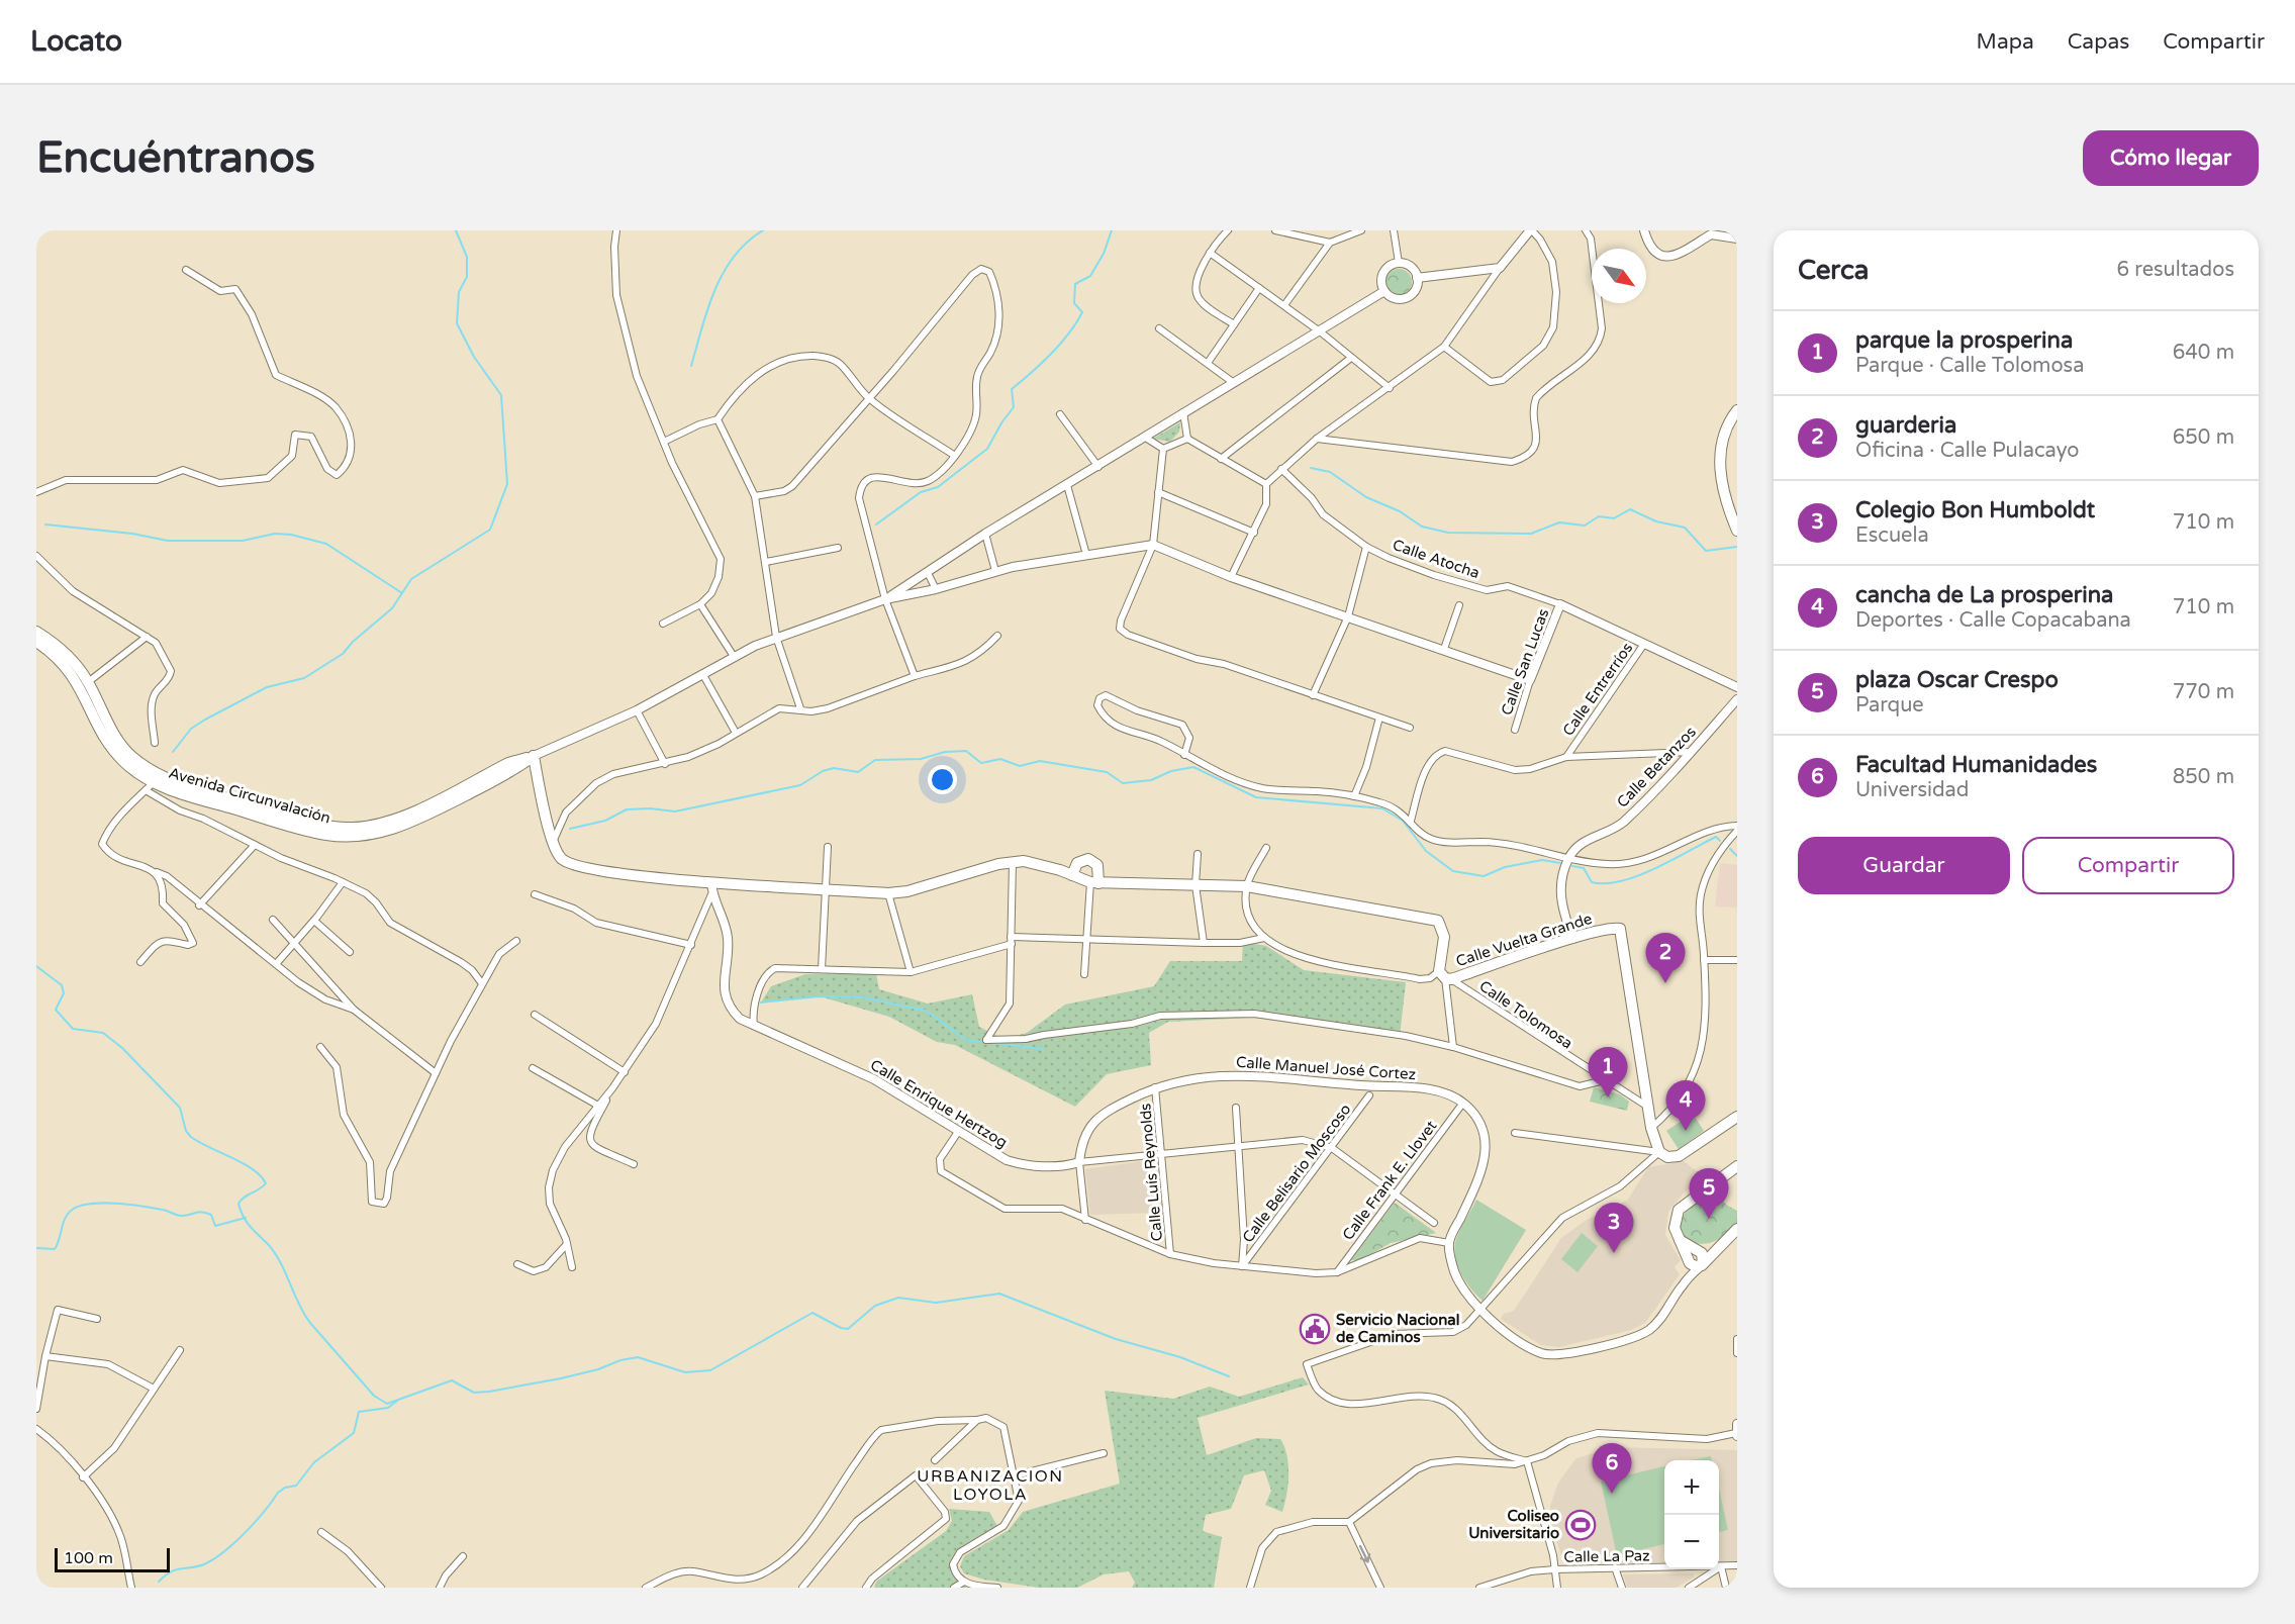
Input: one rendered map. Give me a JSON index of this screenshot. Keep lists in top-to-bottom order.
{
  "streets": {
    "main road": ["Avenida Circunvalación", "Calle Vuelta Grande"],
    "street": [
      "Calle Atocha",
      "Calle San Lucas",
      "Calle Entrerríos",
      "Calle Betanzos",
      "Calle Tolomosa",
      "Calle Manuel José Cortez",
      "Calle Enrique Hertzog",
      "Calle Luís Reynolds",
      "Calle Belisario Moscoso",
      "Calle Frank E. Llovet",
      "Calle La Paz"
    ]
  },
  "crossings": [
    ["Calle Atocha", "Calle San Lucas"],
    ["Calle Atocha", "Calle Entrerríos"],
    ["Calle Vuelta Grande", "Calle Tolomosa"],
    ["Calle Manuel José Cortez", "Calle Enrique Hertzog"],
    ["Calle Manuel José Cortez", "Calle Luís Reynolds"],
    ["Calle Manuel José Cortez", "Calle Frank E. Llovet"],
    ["Calle Enrique Hertzog", "Calle Luís Reynolds"],
    ["Calle Enrique Hertzog", "Calle Belisario Moscoso"],
    ["Calle Enrique Hertzog", "Calle Frank E. Llovet"]
  ],
  "districts": ["URBANIZACION LOYOLA"],
  "places": {
    "public building": ["Servicio Nacional de Caminos"],
    "sports": ["Coliseo Universitario"]
  },
  "scale_bar": "100 m",
  "north": "bottom right",
  "page": {
    "header": "Locato",
    "nav": ["Mapa", "Capas", "Compartir"],
    "buttons": [
      "Cómo llegar",
      ["Guardar", "Compartir"]
    ],
    "title": "Encuéntranos",
    "heading": ["Cerca", "6 resultados"],
    "list": [
      {
        "mark": "1",
        "name": "parque la prosperina",
        "note": "Parque · Calle Tolomosa",
        "value": "640 m"
      },
      {
        "mark": "2",
        "name": "guarderia",
        "note": "Oficina · Calle Pulacayo",
        "value": "650 m"
      },
      {
        "mark": "3",
        "name": "Colegio Bon Humboldt",
        "note": "Escuela",
        "value": "710 m"
      },
      {
        "mark": "4",
        "name": "cancha de La prosperina",
        "note": "Deportes · Calle Copacabana",
        "value": "710 m"
      },
      {
        "mark": "5",
        "name": "plaza Oscar Crespo",
        "note": "Parque",
        "value": "770 m"
      },
      {
        "mark": "6",
        "name": "Facultad Humanidades",
        "note": "Universidad",
        "value": "850 m"
      }
    ],
    "pins": [
      "2",
      "1",
      "4",
      "5",
      "3",
      "6"
    ],
    "map_buttons": ["+", "−"],
    "scale": "100 m"
  }
}
